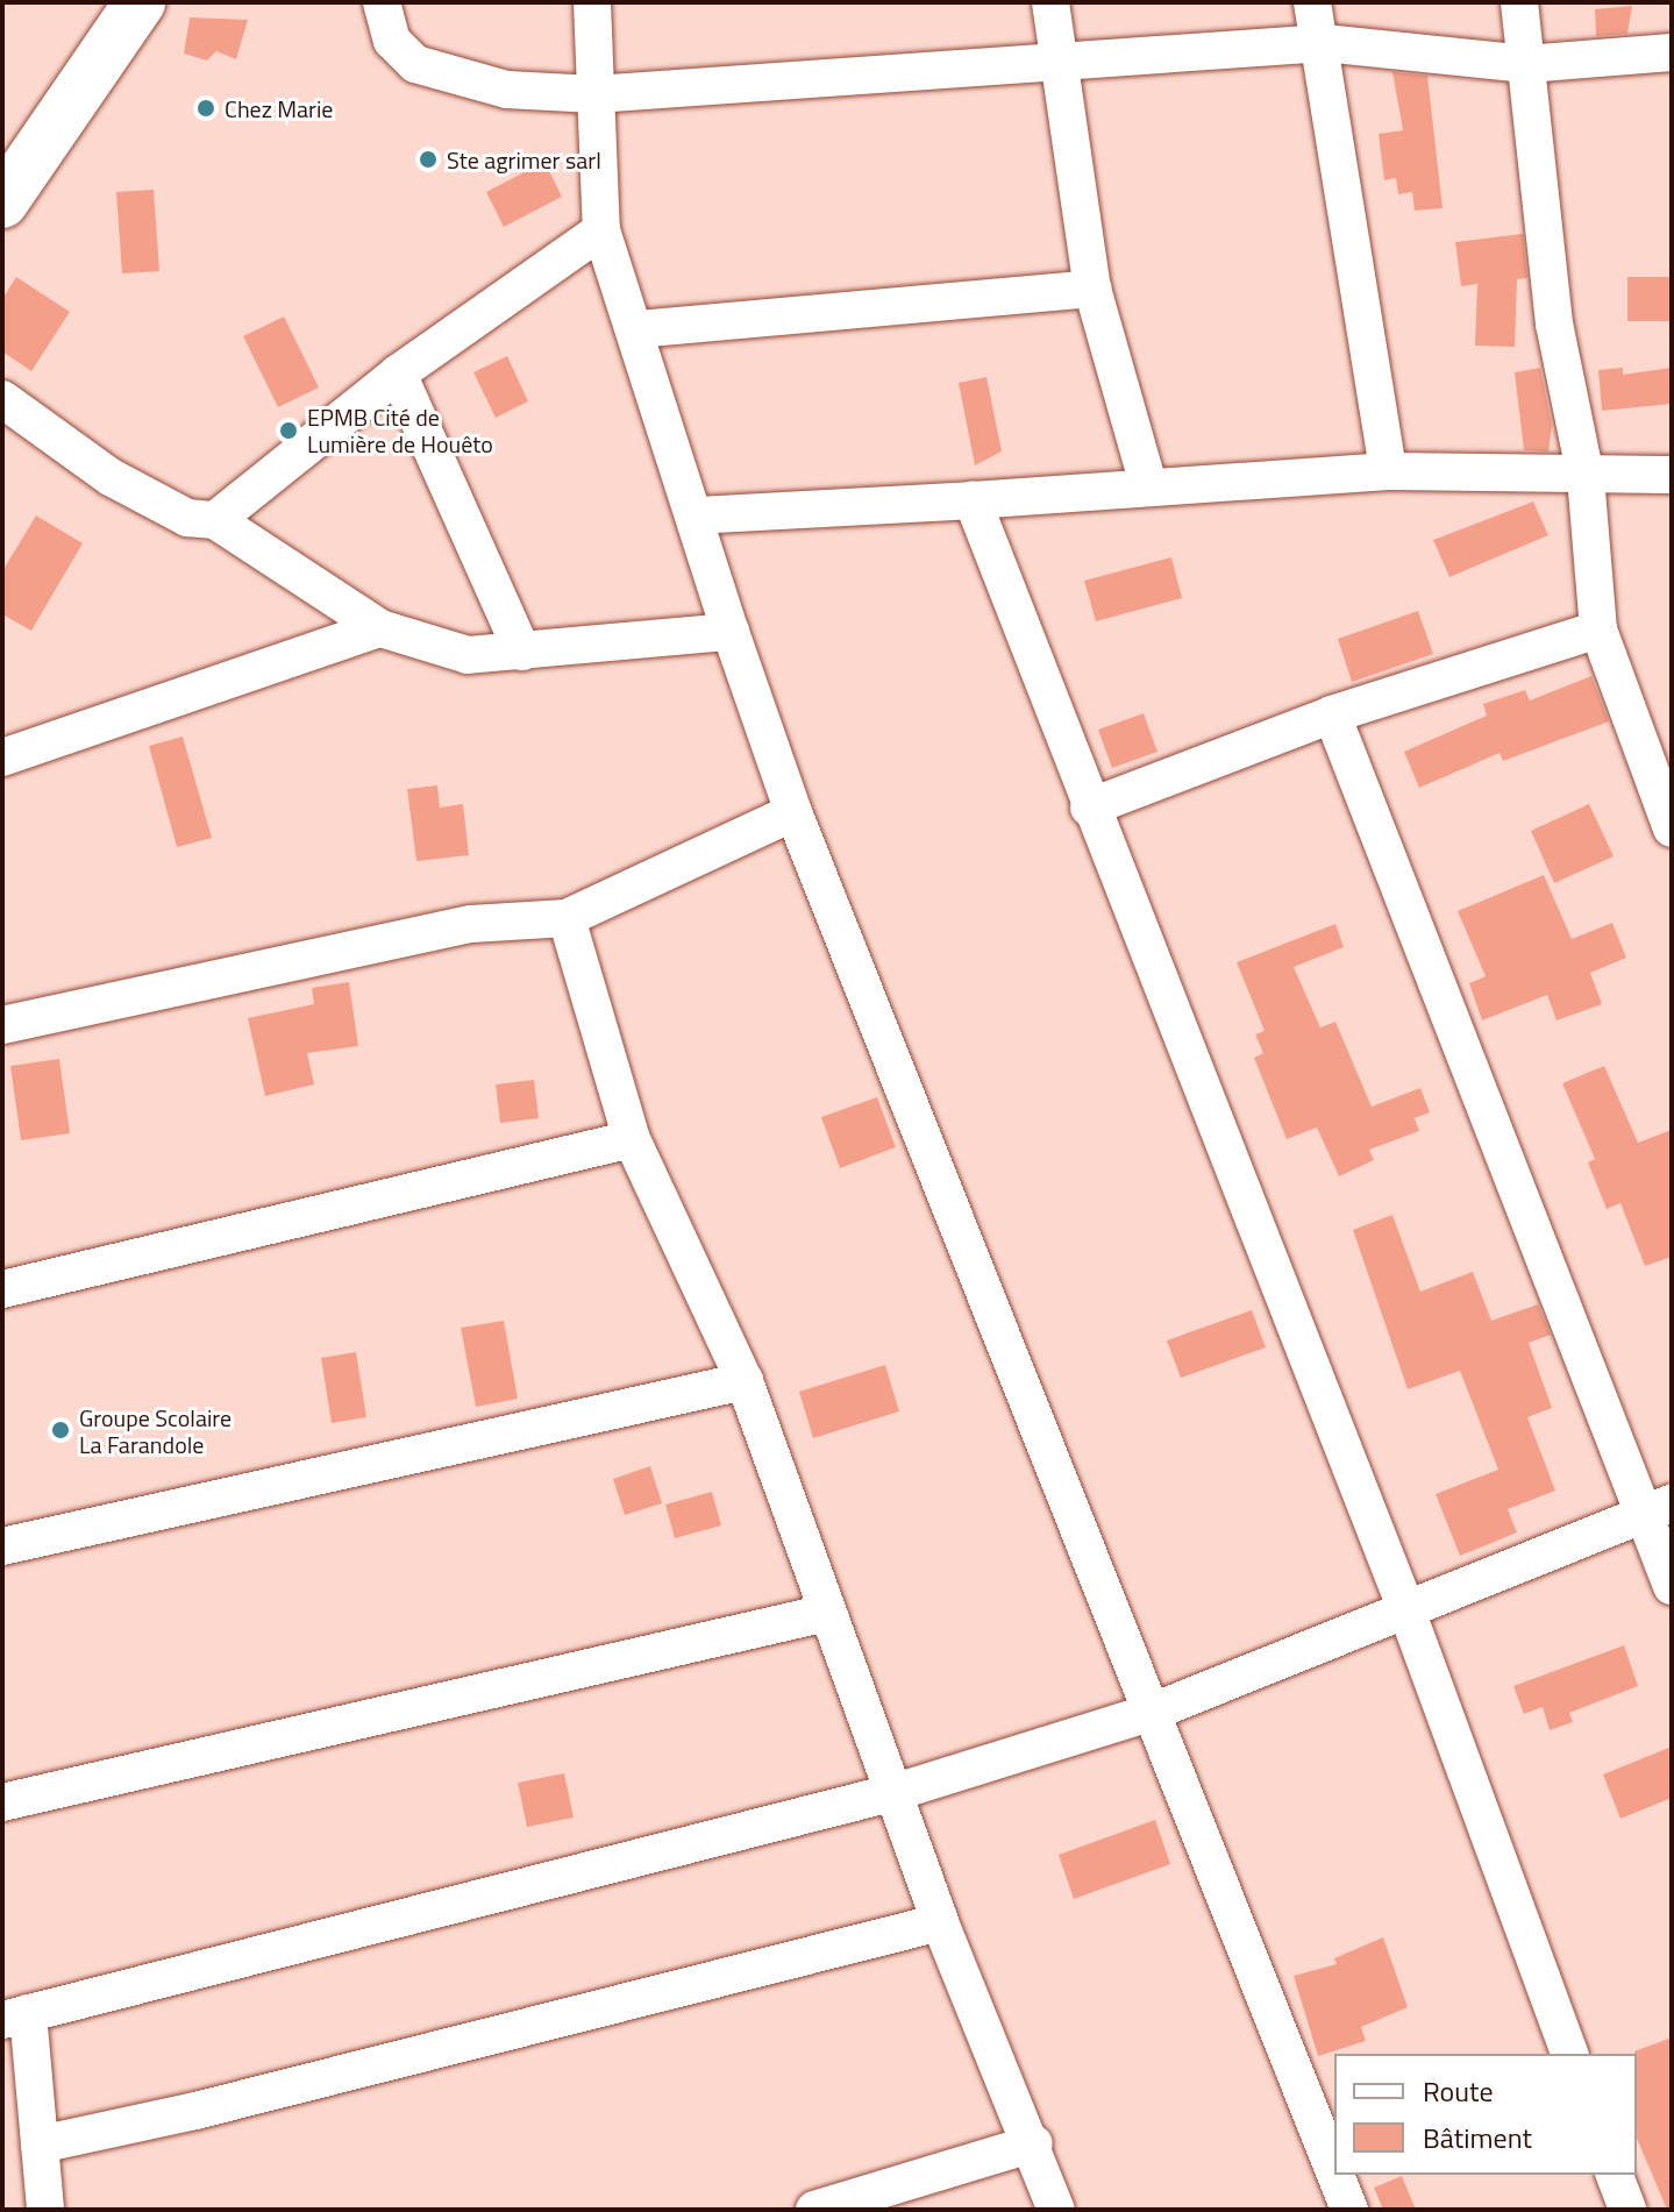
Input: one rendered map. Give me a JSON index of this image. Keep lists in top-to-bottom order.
{
  "places": [
    "Chez Marie",
    "Ste agrimer sarl",
    "EPMB Cité de Lumière de Houêto",
    "Groupe Scolaire La Farandole"
  ],
  "legend": ["Route", "Bâtiment"]
}
